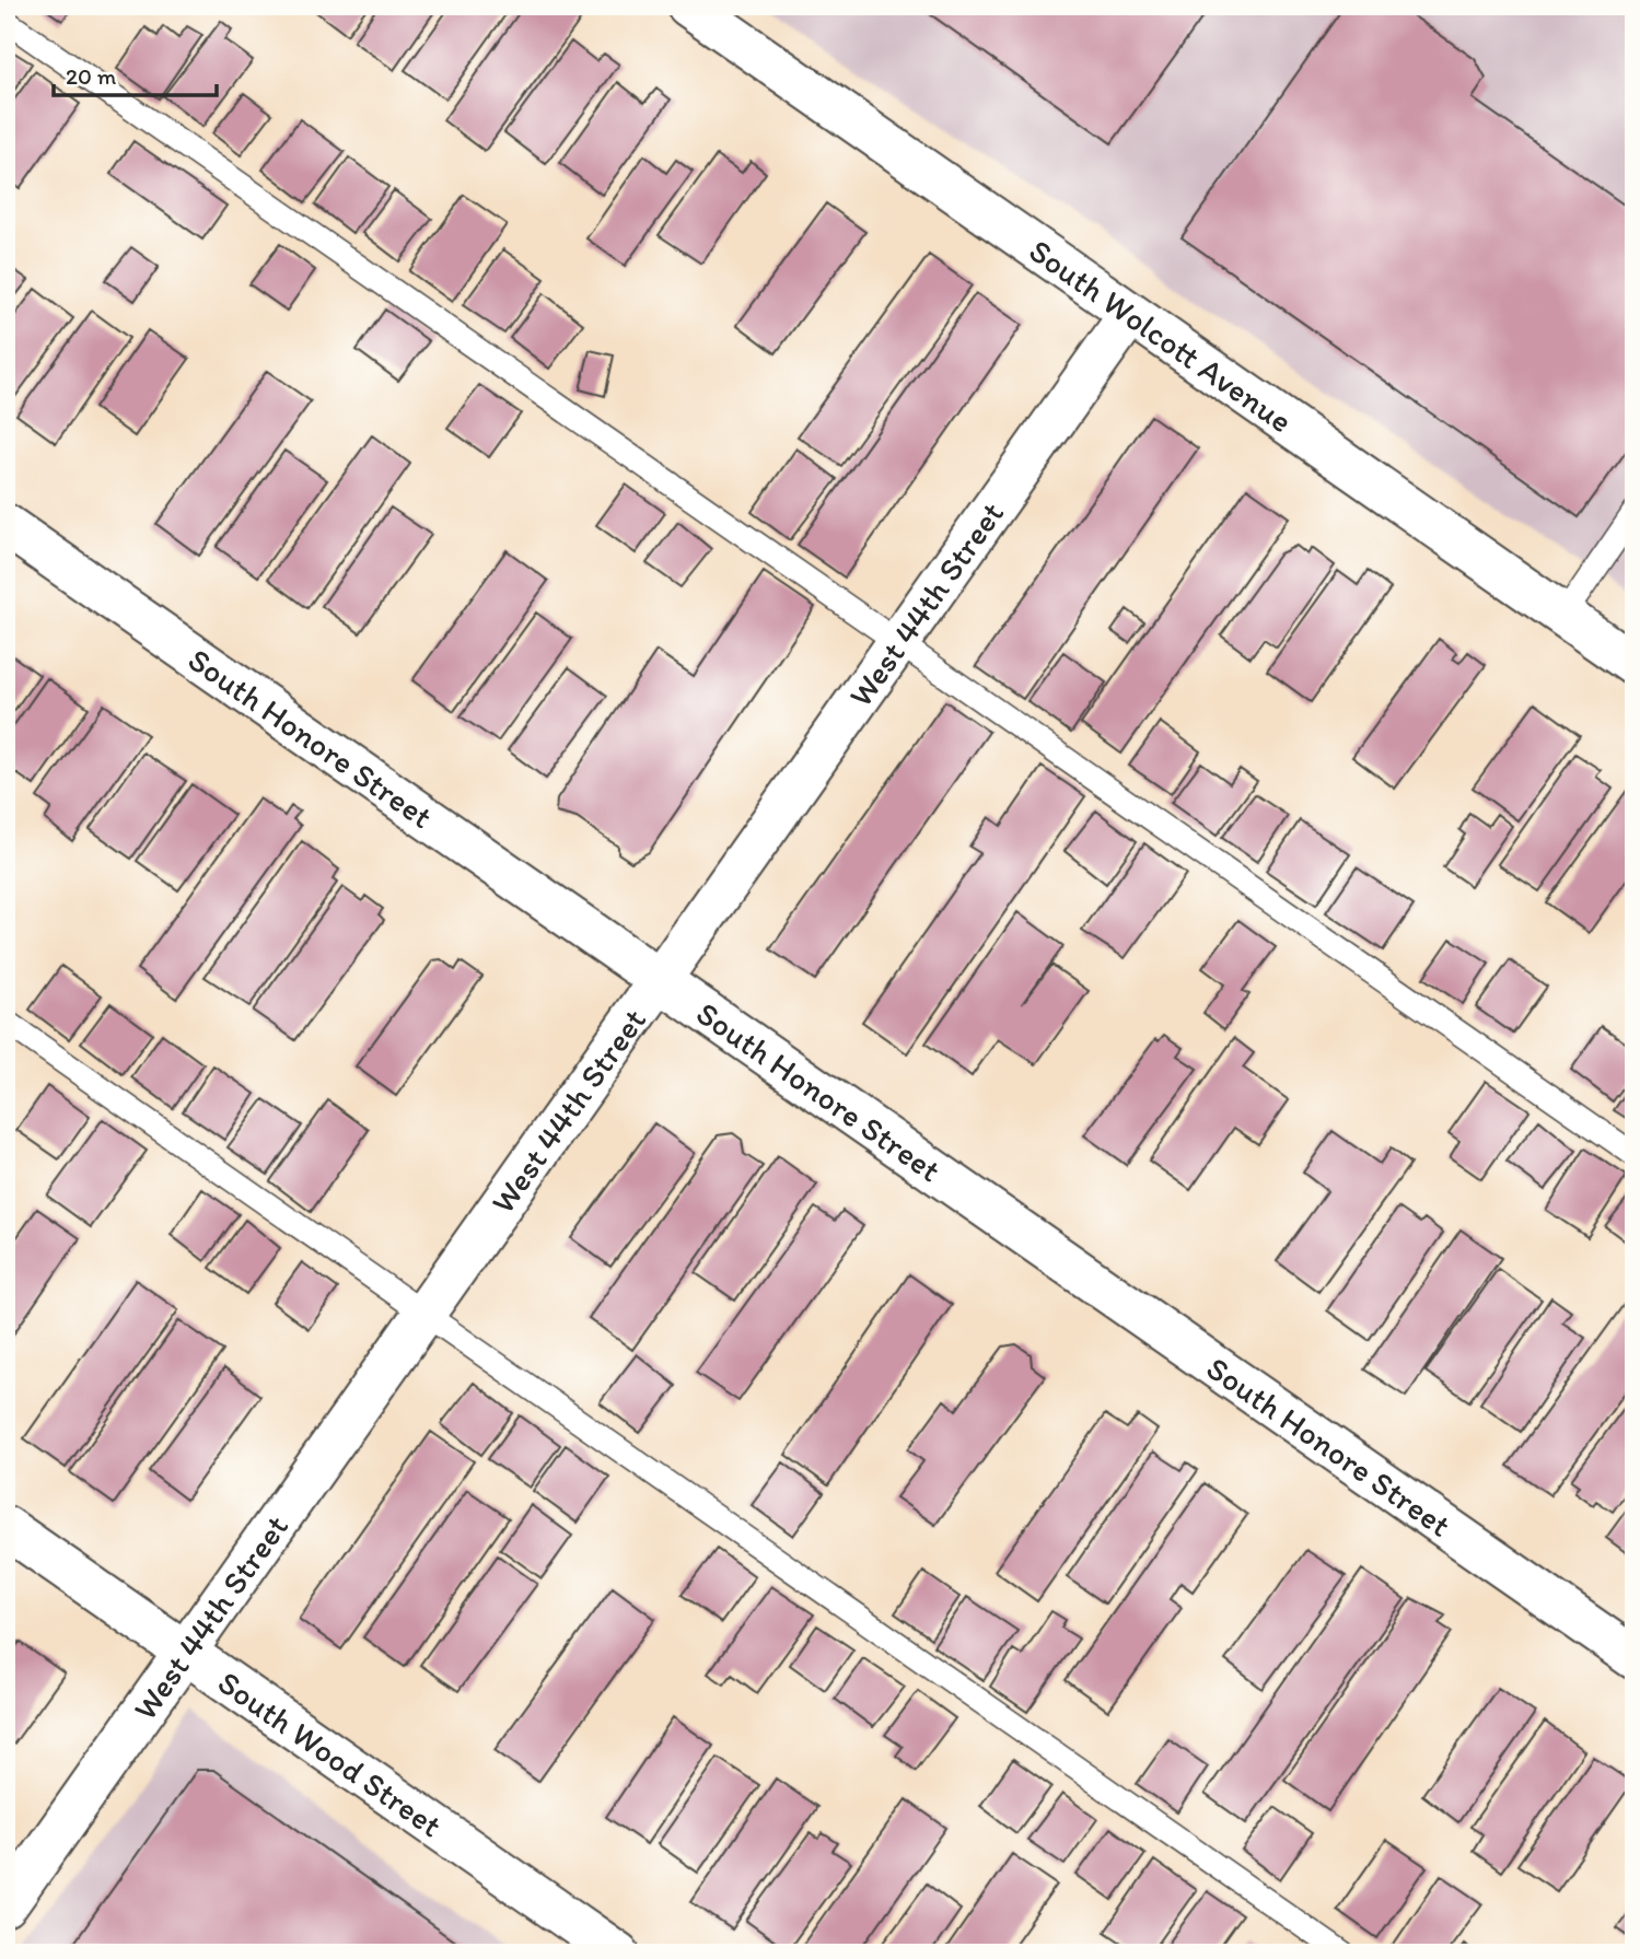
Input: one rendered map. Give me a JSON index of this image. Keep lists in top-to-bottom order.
{
  "streets": {
    "street": [
      "South Wolcott Avenue",
      "West 44th Street",
      "South Honore Street",
      "South Wood Street"
    ]
  },
  "crossings": [
    ["South Wolcott Avenue", "West 44th Street"],
    ["West 44th Street", "South Honore Street"],
    ["West 44th Street", "South Wood Street"]
  ],
  "scale_bar": "20 m"
}
